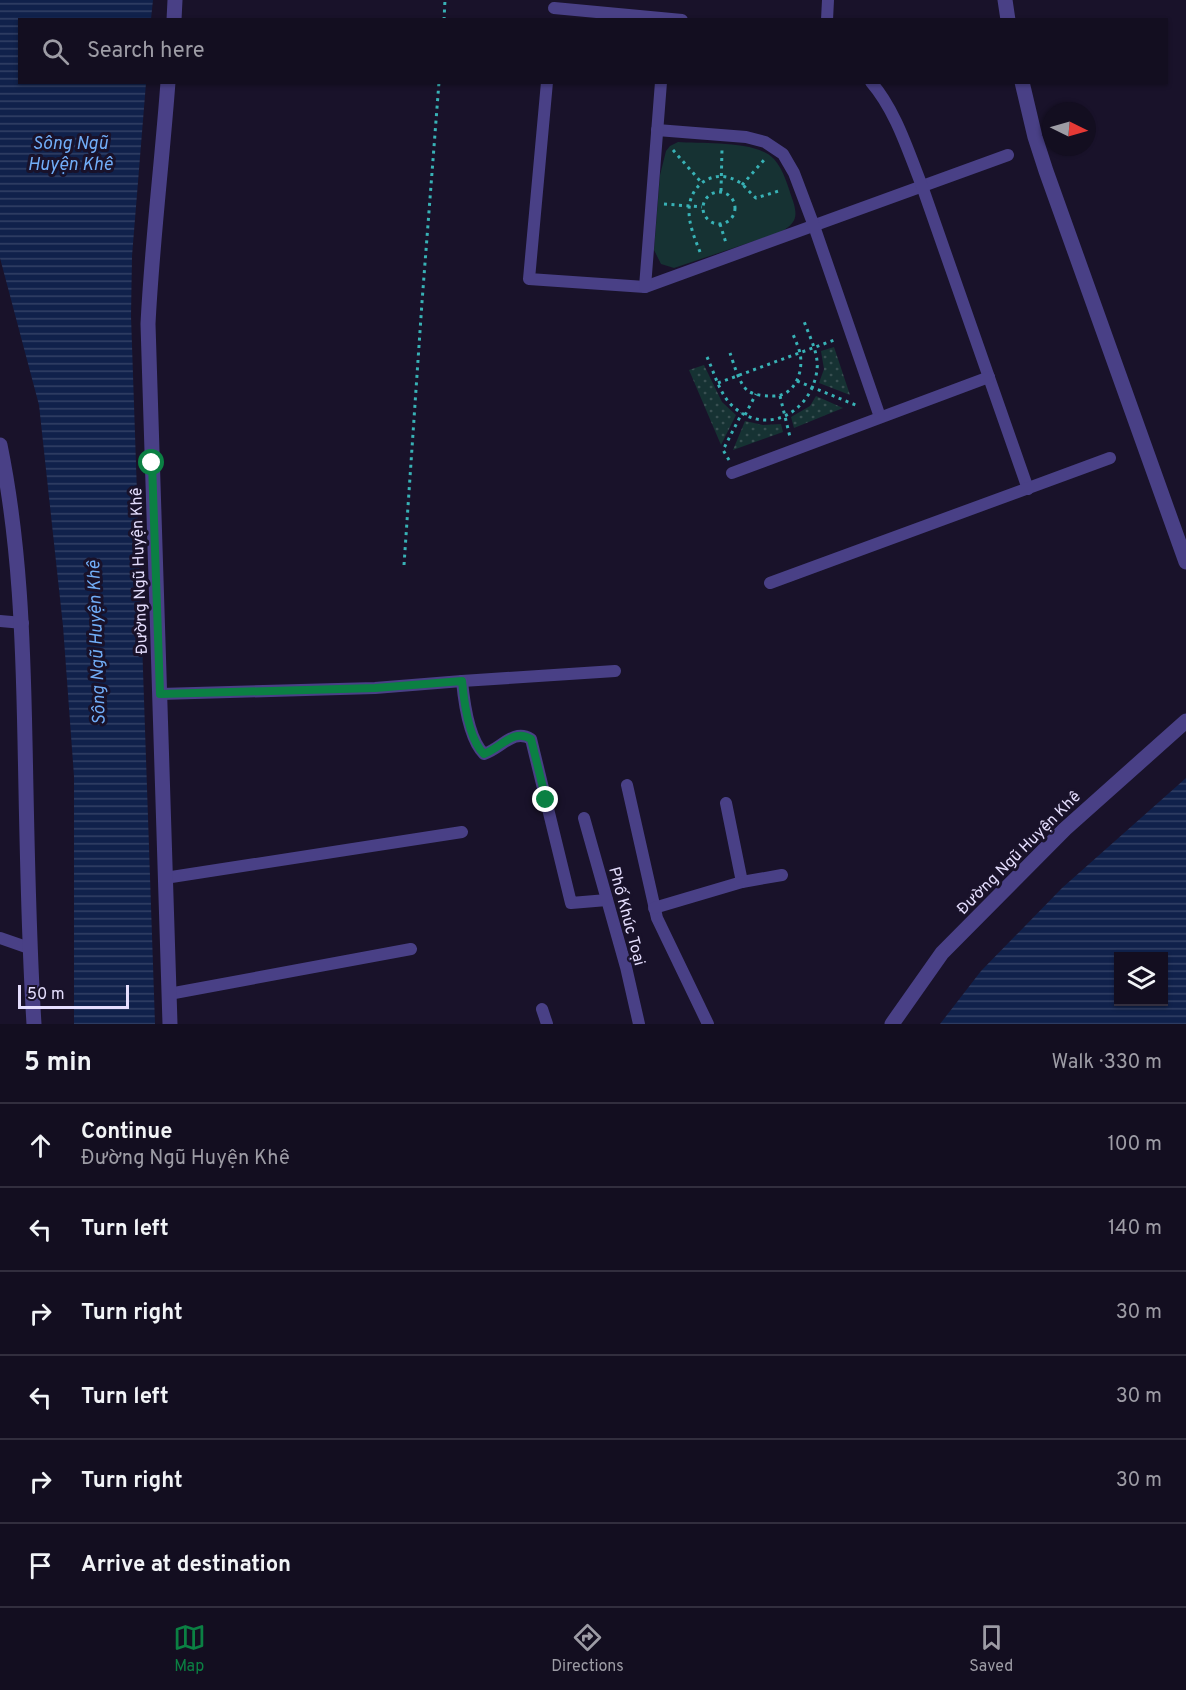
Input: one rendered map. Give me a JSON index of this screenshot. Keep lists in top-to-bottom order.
{
  "streets": {
    "street": ["Đường Ngũ Huyện Khê", "Phố Khúc Toại"]
  },
  "water": ["Sông Ngũ Huyện Khê"],
  "scale_bar": "50 m",
  "north": "right",
  "page": {
    "search": "Search here",
    "scale": "50 m",
    "heading": ["5 min", "Walk · 330 m"],
    "list": [
      ["Continue", "Đường Ngũ Huyện Khê", "100 m"],
      ["Turn left", "140 m"],
      ["Turn right", "30 m"],
      ["Turn left", "30 m"],
      ["Turn right", "30 m"],
      "Arrive at destination"
    ],
    "nav": ["Map", "Directions", "Saved"]
  }
}
